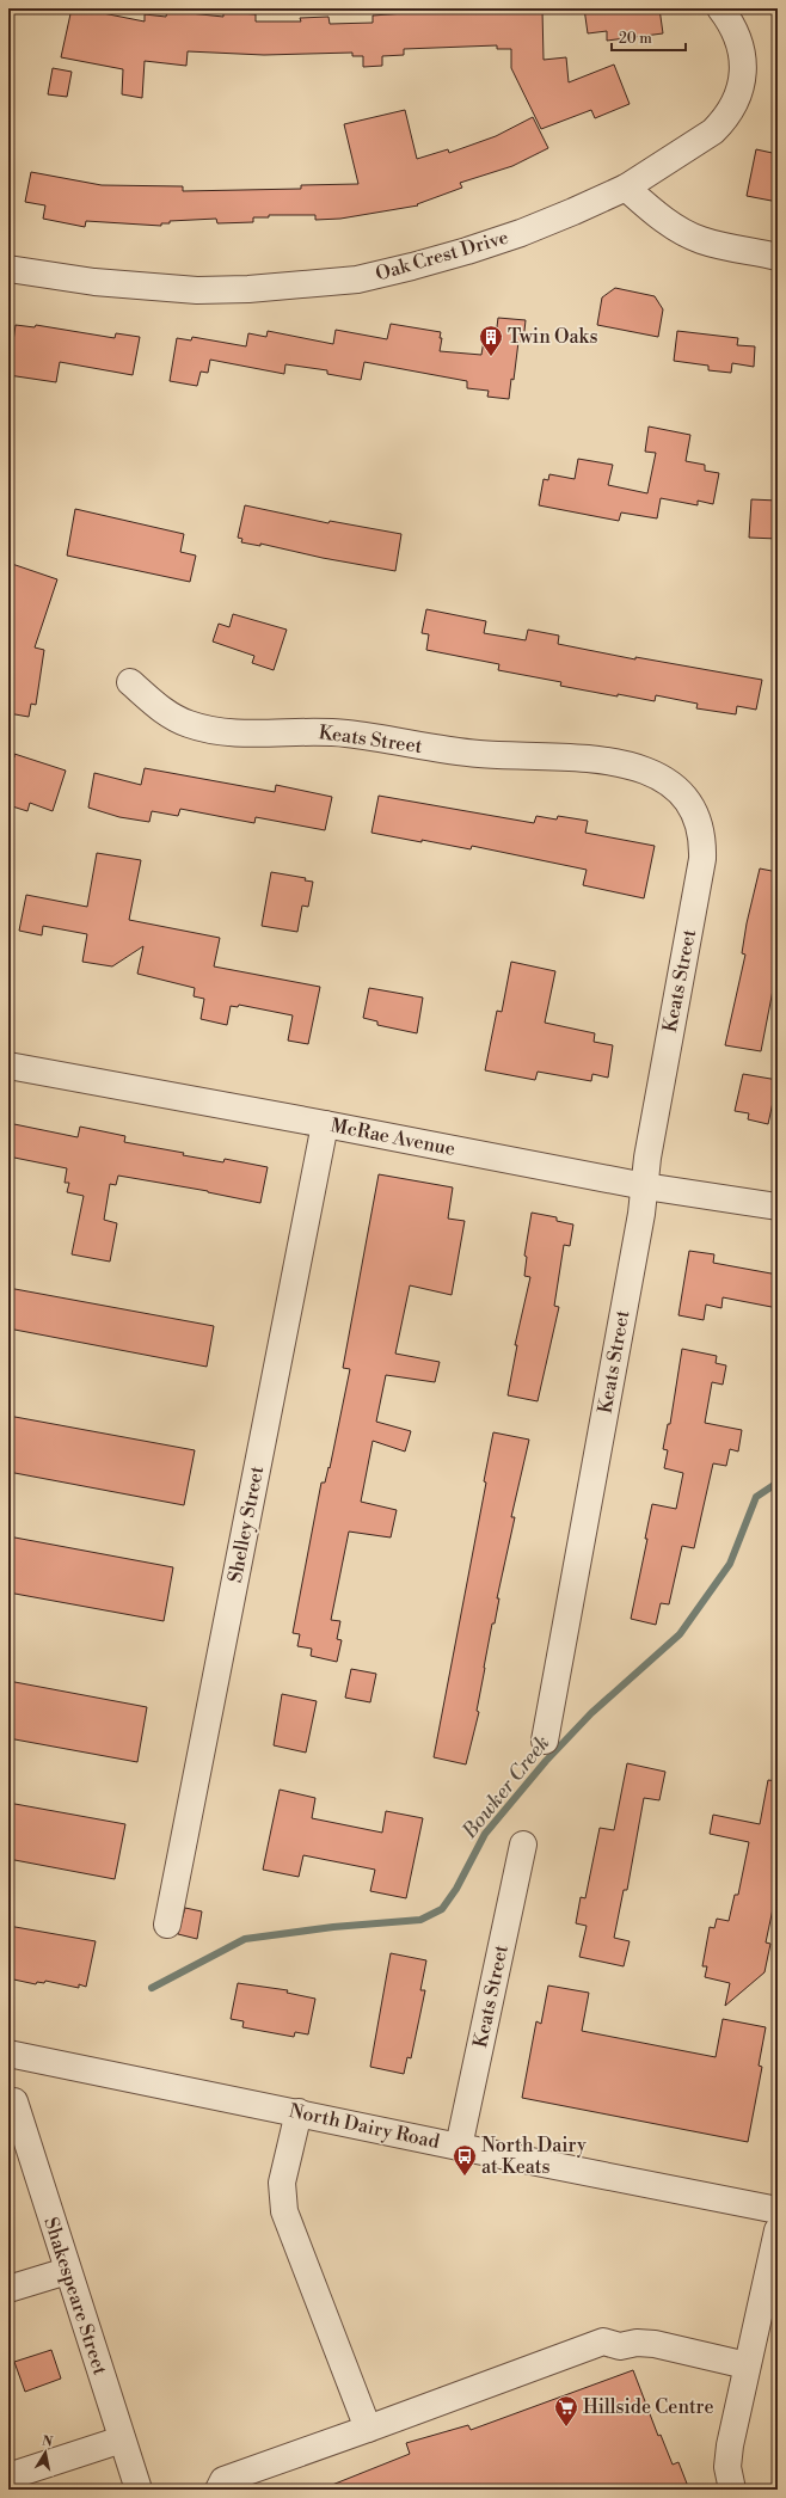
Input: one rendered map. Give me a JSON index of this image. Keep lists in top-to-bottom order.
{
  "streets": {
    "street": [
      "Oak Crest Drive",
      "Keats Street",
      "McRae Avenue",
      "Shelley Street",
      "North Dairy Road",
      "Shakespeare Street"
    ]
  },
  "crossings": [
    ["Keats Street", "McRae Avenue"],
    ["Keats Street", "North Dairy Road"],
    ["McRae Avenue", "Shelley Street"]
  ],
  "water": ["Bowker Creek"],
  "places": {
    "building": ["Twin Oaks"],
    "bus stop": ["North Dairy at Keats"],
    "supermarket": ["Hillside Centre"]
  },
  "scale_bar": "20 m",
  "north": "top"
}
